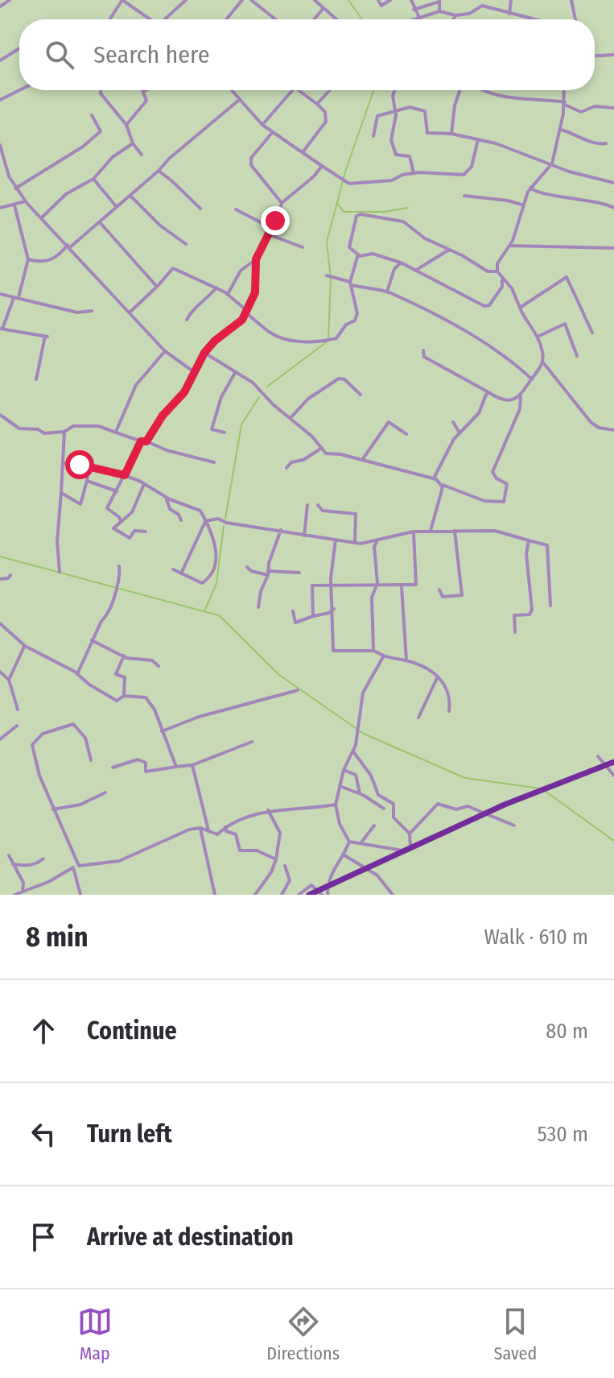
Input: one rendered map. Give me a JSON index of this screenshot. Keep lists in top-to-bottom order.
{
  "page": {
    "search": "Search here",
    "heading": ["8 min", "Walk · 610 m"],
    "list": [
      ["Continue", "80 m"],
      ["Turn left", "530 m"],
      "Arrive at destination"
    ],
    "nav": ["Map", "Directions", "Saved"]
  }
}
